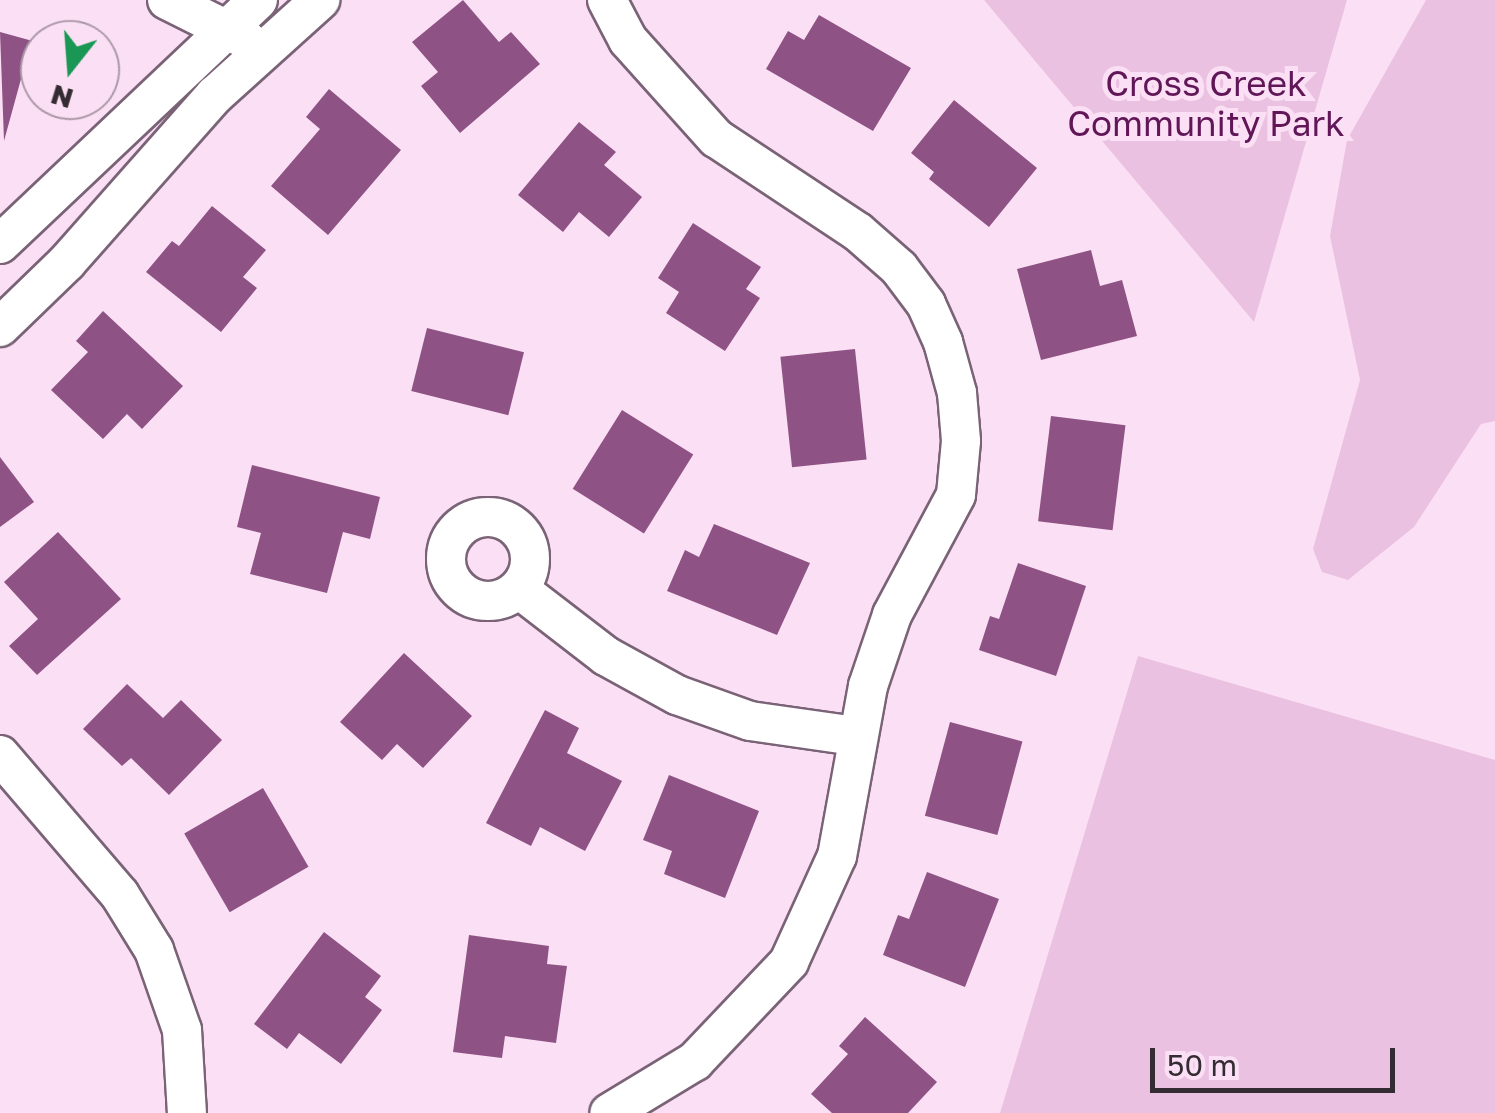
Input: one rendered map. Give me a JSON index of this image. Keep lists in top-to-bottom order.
{
  "parks": ["Cross Creek Community Park"],
  "scale_bar": "50 m",
  "north": "bottom"
}
